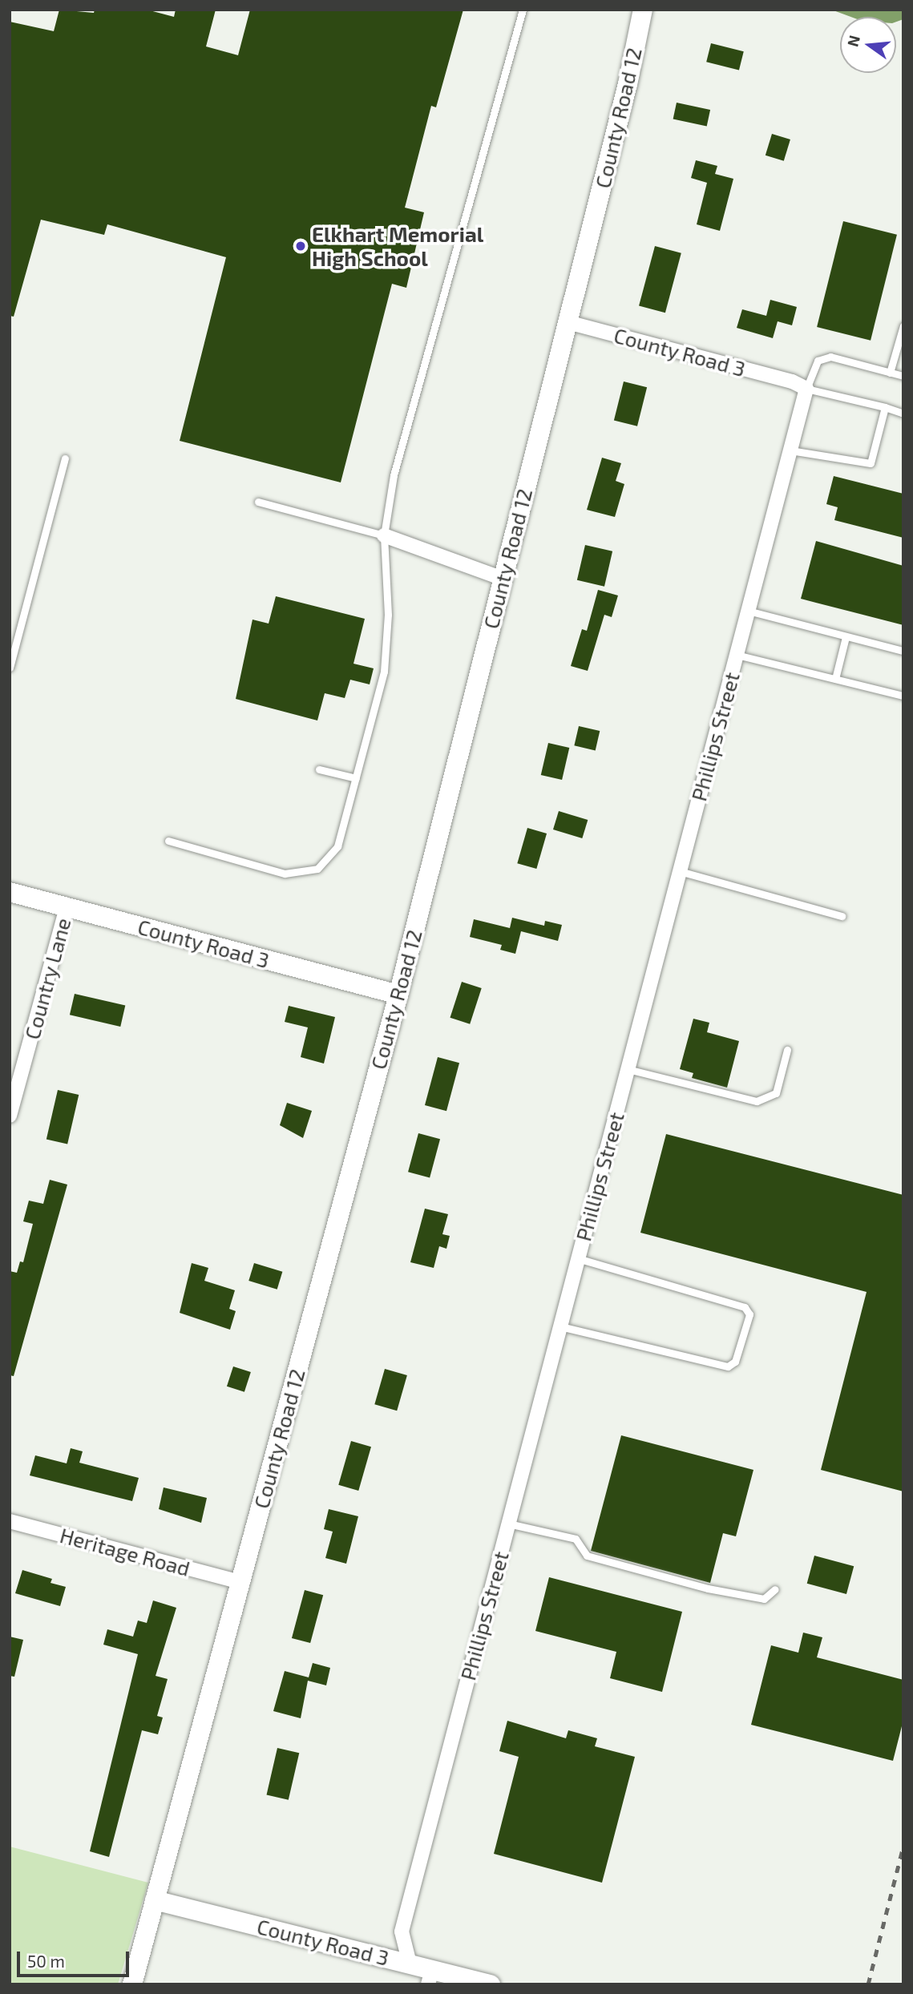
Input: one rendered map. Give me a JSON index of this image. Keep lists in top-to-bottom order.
{
  "streets": {
    "main road": ["County Road 12", "County Road 3"],
    "street": ["Phillips Street", "Country Lane", "Heritage Road"]
  },
  "crossings": [
    ["County Road 12", "County Road 3"],
    ["County Road 12", "Heritage Road"],
    ["County Road 3", "Phillips Street"],
    ["County Road 3", "Country Lane"]
  ],
  "places": ["Elkhart Memorial High School"],
  "scale_bar": "50 m",
  "north": "left"
}
